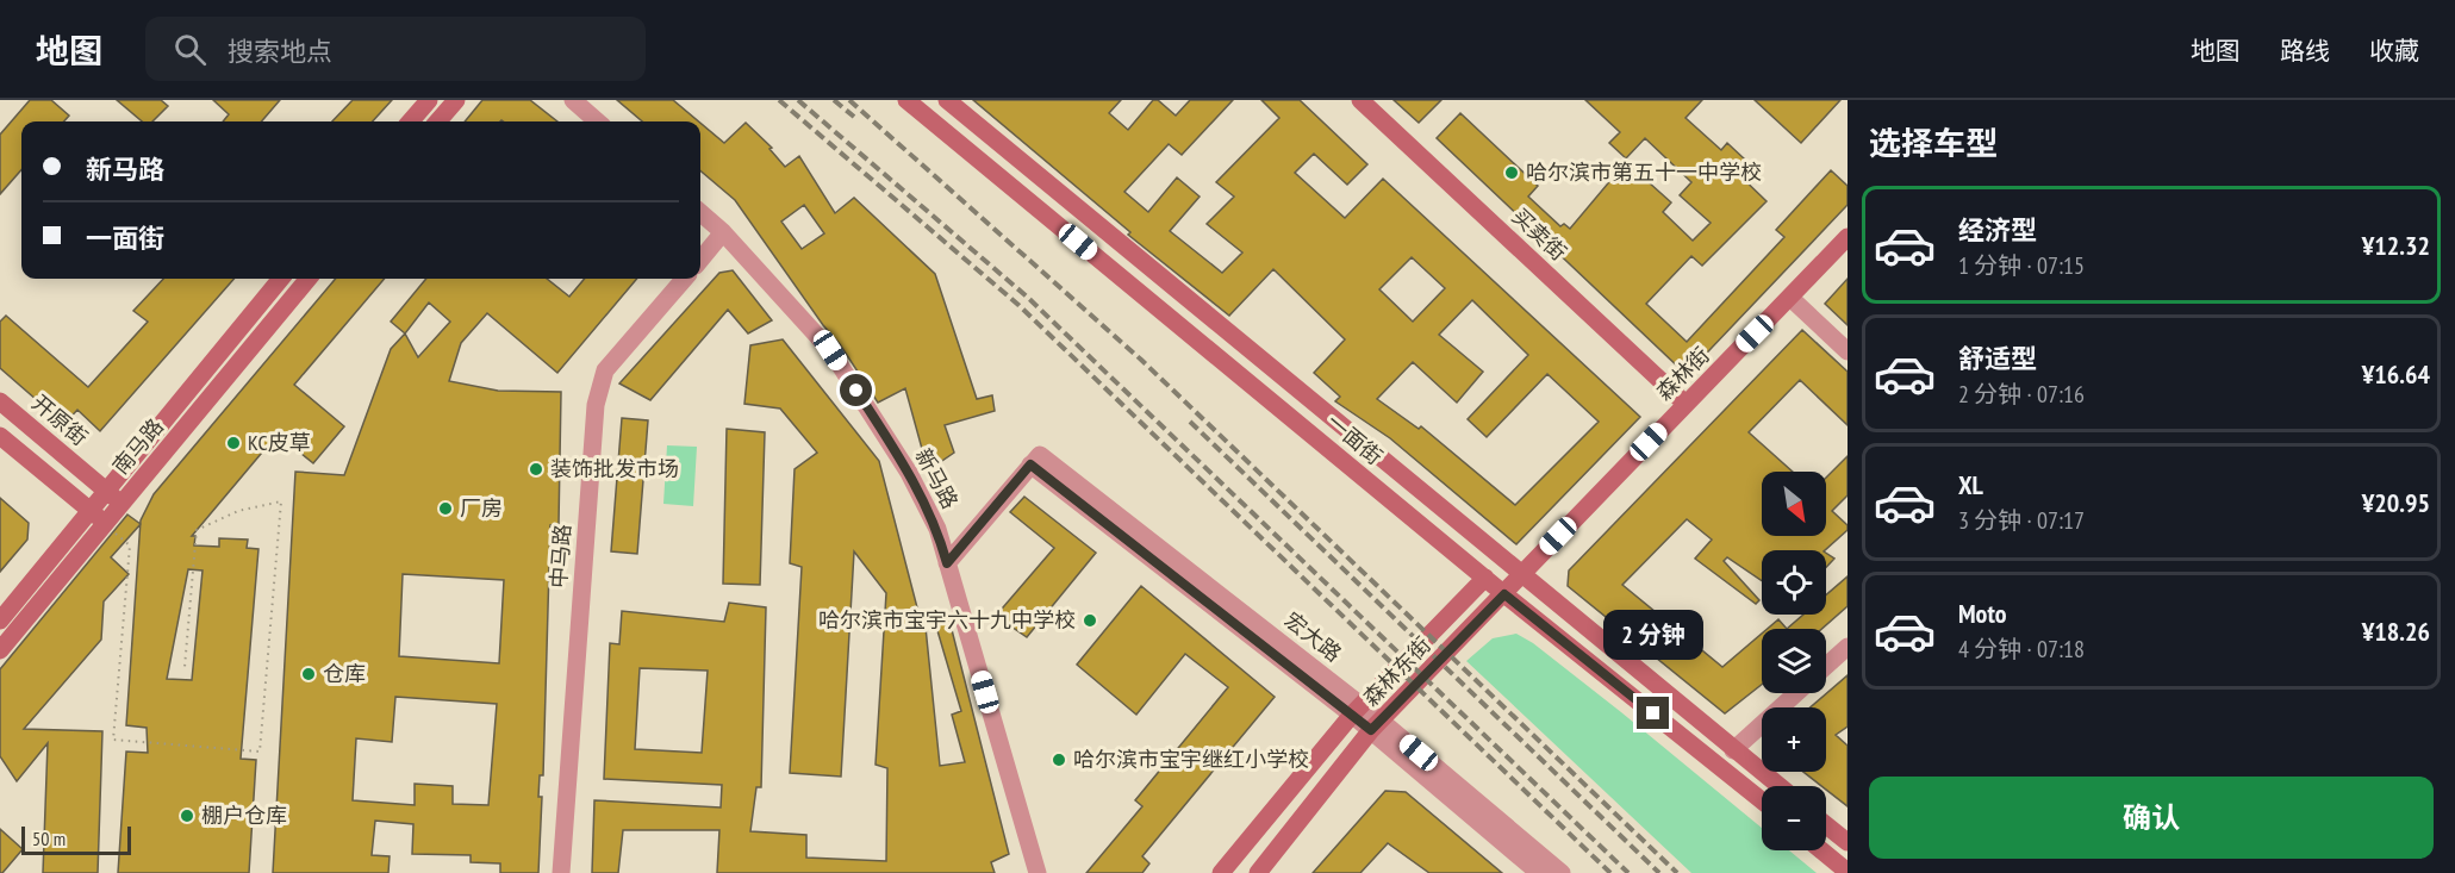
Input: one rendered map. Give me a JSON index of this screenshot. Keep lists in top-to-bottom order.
{
  "streets": {
    "main road": [
      "买卖街",
      "森林街",
      "开原街",
      "一面街",
      "南马路",
      "森林东街"
    ],
    "street": ["新马路", "中马路", "宏大路"]
  },
  "crossings": [
    ["买卖街", "森林街"],
    ["森林街", "一面街"],
    ["森林街", "森林东街"],
    ["开原街", "南马路"],
    ["一面街", "森林东街"],
    ["新马路", "宏大路"],
    ["宏大路", "森林东街"]
  ],
  "places": [
    "哈尔滨市第五十一中学校",
    "KC皮草",
    "装饰批发市场",
    "厂房",
    "哈尔滨市宝宇六十九中学校",
    "仓库",
    "哈尔滨市宝宇继红小学校",
    "棚户仓库"
  ],
  "scale_bar": "50 m",
  "north": "bottom right",
  "page": {
    "header": "地图",
    "search": "搜索地点",
    "nav": ["地图", "路线", "收藏"],
    "heading": "选择车型",
    "banner": ["新马路", "一面街"],
    "list": [
      {
        "name": "经济型",
        "note": "1 分钟 · 07:15",
        "value": "¥12.32"
      },
      {
        "name": "舒适型",
        "note": "2 分钟 · 07:16",
        "value": "¥16.64"
      },
      {
        "name": "XL",
        "note": "3 分钟 · 07:17",
        "value": "¥20.95"
      },
      {
        "name": "Moto",
        "note": "4 分钟 · 07:18",
        "value": "¥18.26"
      }
    ],
    "map_buttons": ["+", "−"],
    "bubble": "2 分钟",
    "buttons": "确认",
    "scale": "50 m"
  }
}
